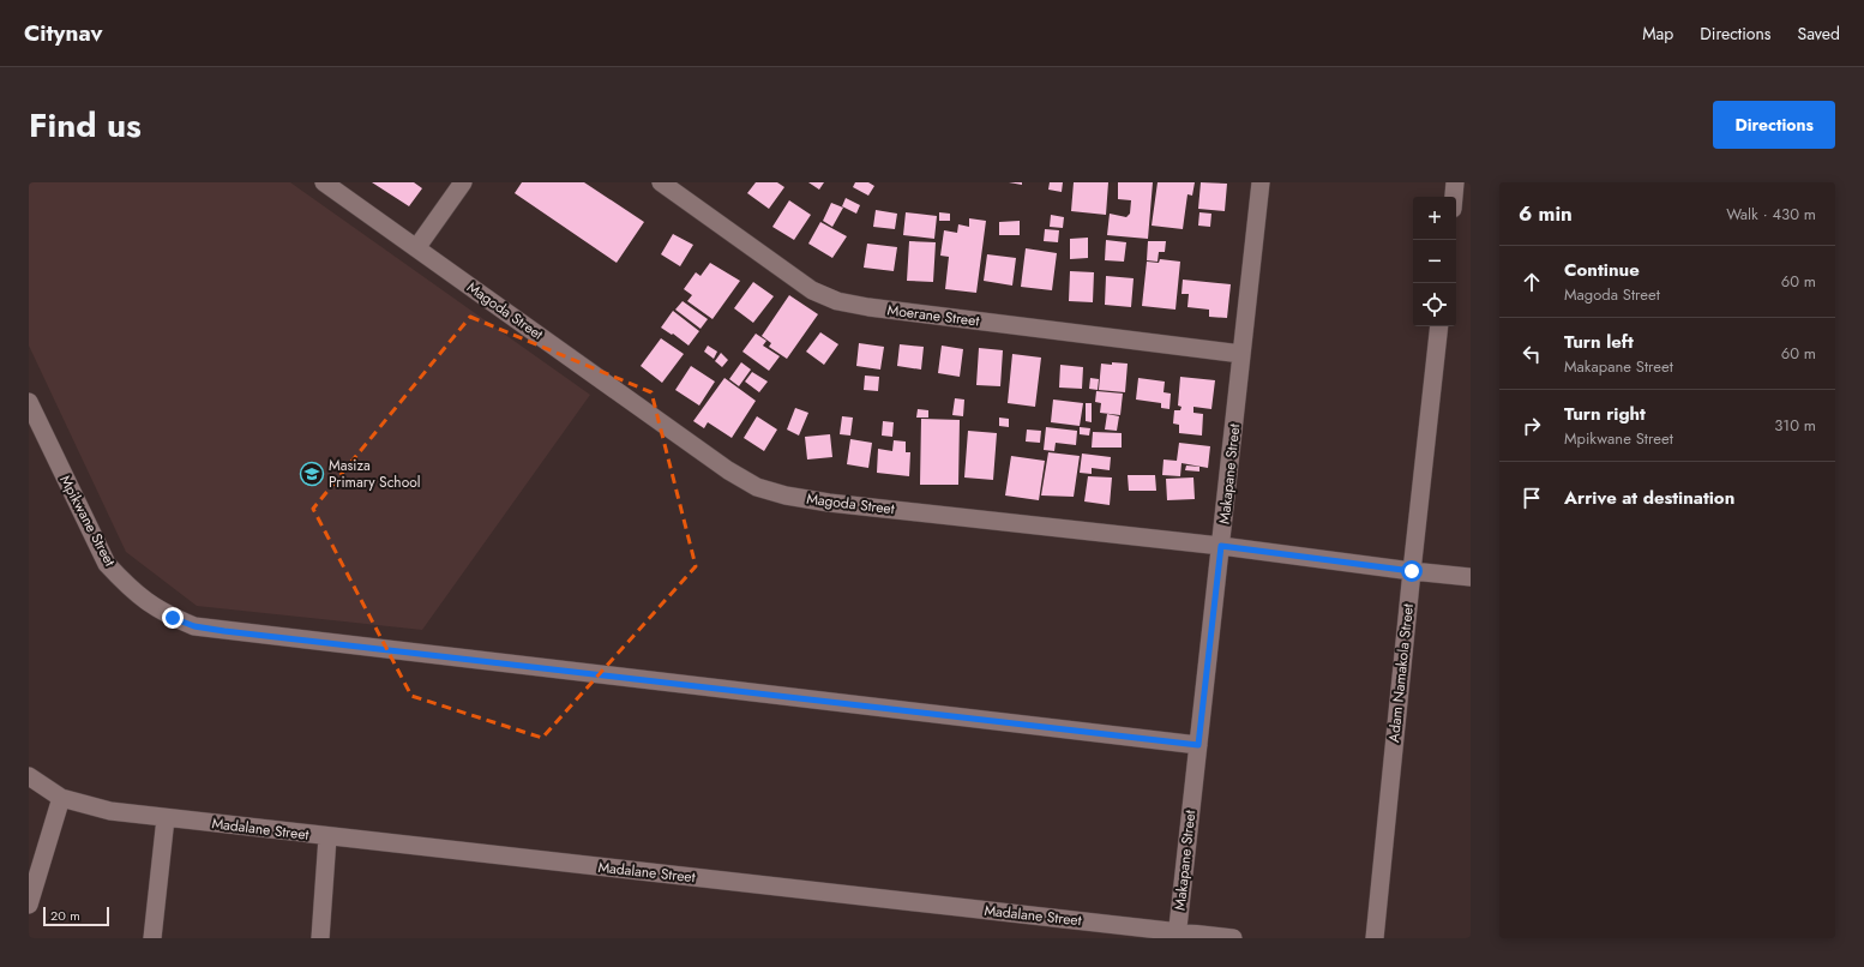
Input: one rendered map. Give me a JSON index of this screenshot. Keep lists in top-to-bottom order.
{
  "streets": {
    "street": [
      "Magoda Street",
      "Moerane Street",
      "Makapane Street",
      "Mpikwane Street",
      "Adam Namakola Street",
      "Madalane Street"
    ]
  },
  "crossings": [
    ["Magoda Street", "Makapane Street"],
    ["Magoda Street", "Adam Namakola Street"],
    ["Moerane Street", "Makapane Street"],
    ["Makapane Street", "Mpikwane Street"],
    ["Makapane Street", "Madalane Street"]
  ],
  "places": {
    "school or university": ["Masiza Primary School"]
  },
  "scale_bar": "20 m",
  "page": {
    "header": "Citynav",
    "nav": ["Map", "Directions", "Saved"],
    "title": "Find us",
    "buttons": "Directions",
    "heading": ["6 min", "Walk · 430 m"],
    "map_buttons": ["+", "−"],
    "list": [
      ["Continue", "Magoda Street", "60 m"],
      ["Turn left", "Makapane Street", "60 m"],
      ["Turn right", "Mpikwane Street", "310 m"],
      "Arrive at destination"
    ],
    "scale": "20 m"
  }
}
